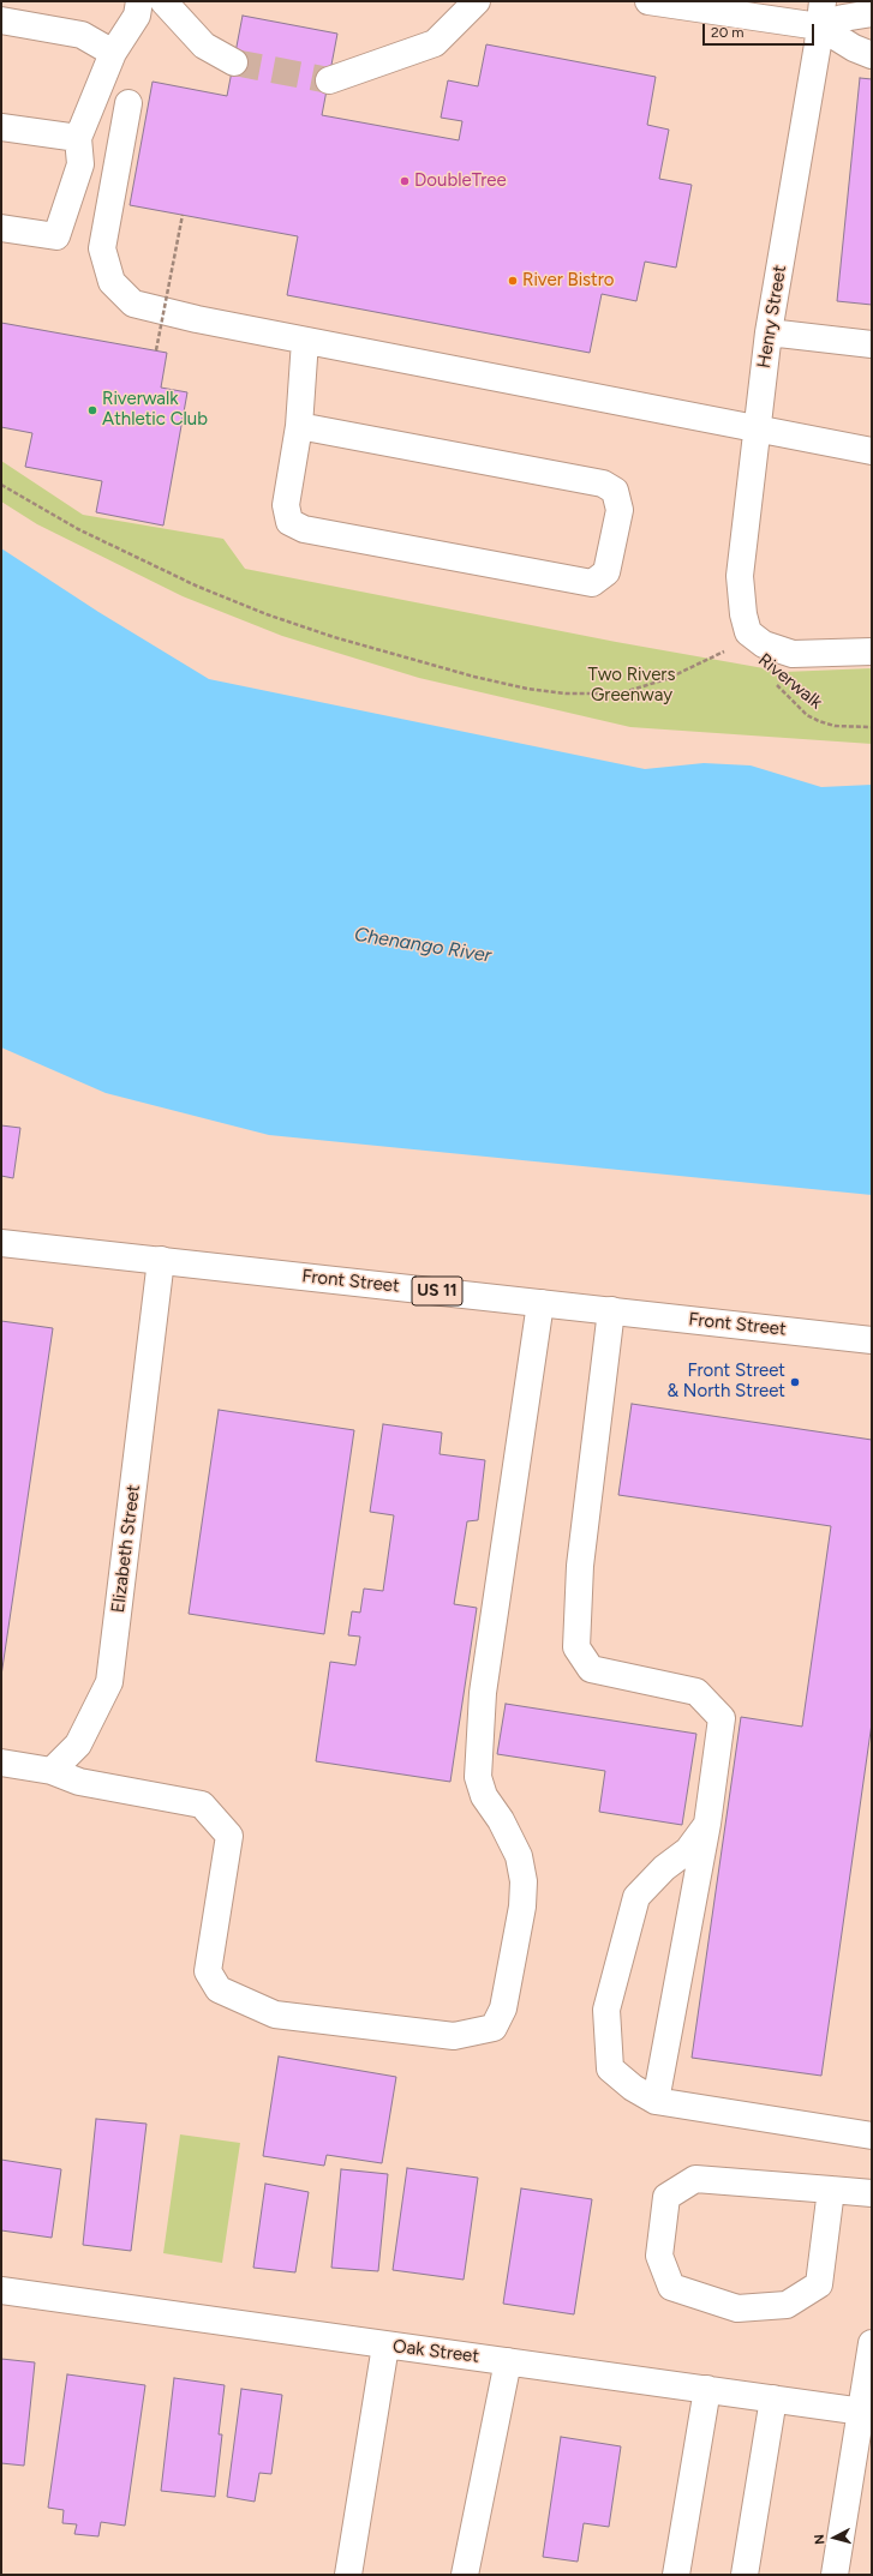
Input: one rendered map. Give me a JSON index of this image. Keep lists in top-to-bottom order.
{
  "streets": {
    "street": [
      "Henry Street",
      "Front Street",
      "US 11",
      "Elizabeth Street",
      "Oak Street"
    ],
    "path": ["Riverwalk"]
  },
  "crossings": [
    ["Front Street", "Elizabeth Street"]
  ],
  "water": ["Chenango River"],
  "parks": ["Two Rivers Greenway"],
  "places": [
    "DoubleTree",
    "River Bistro",
    "Riverwalk Athletic Club",
    "Front Street & North Street"
  ],
  "scale_bar": "20 m",
  "north": "left"
}
